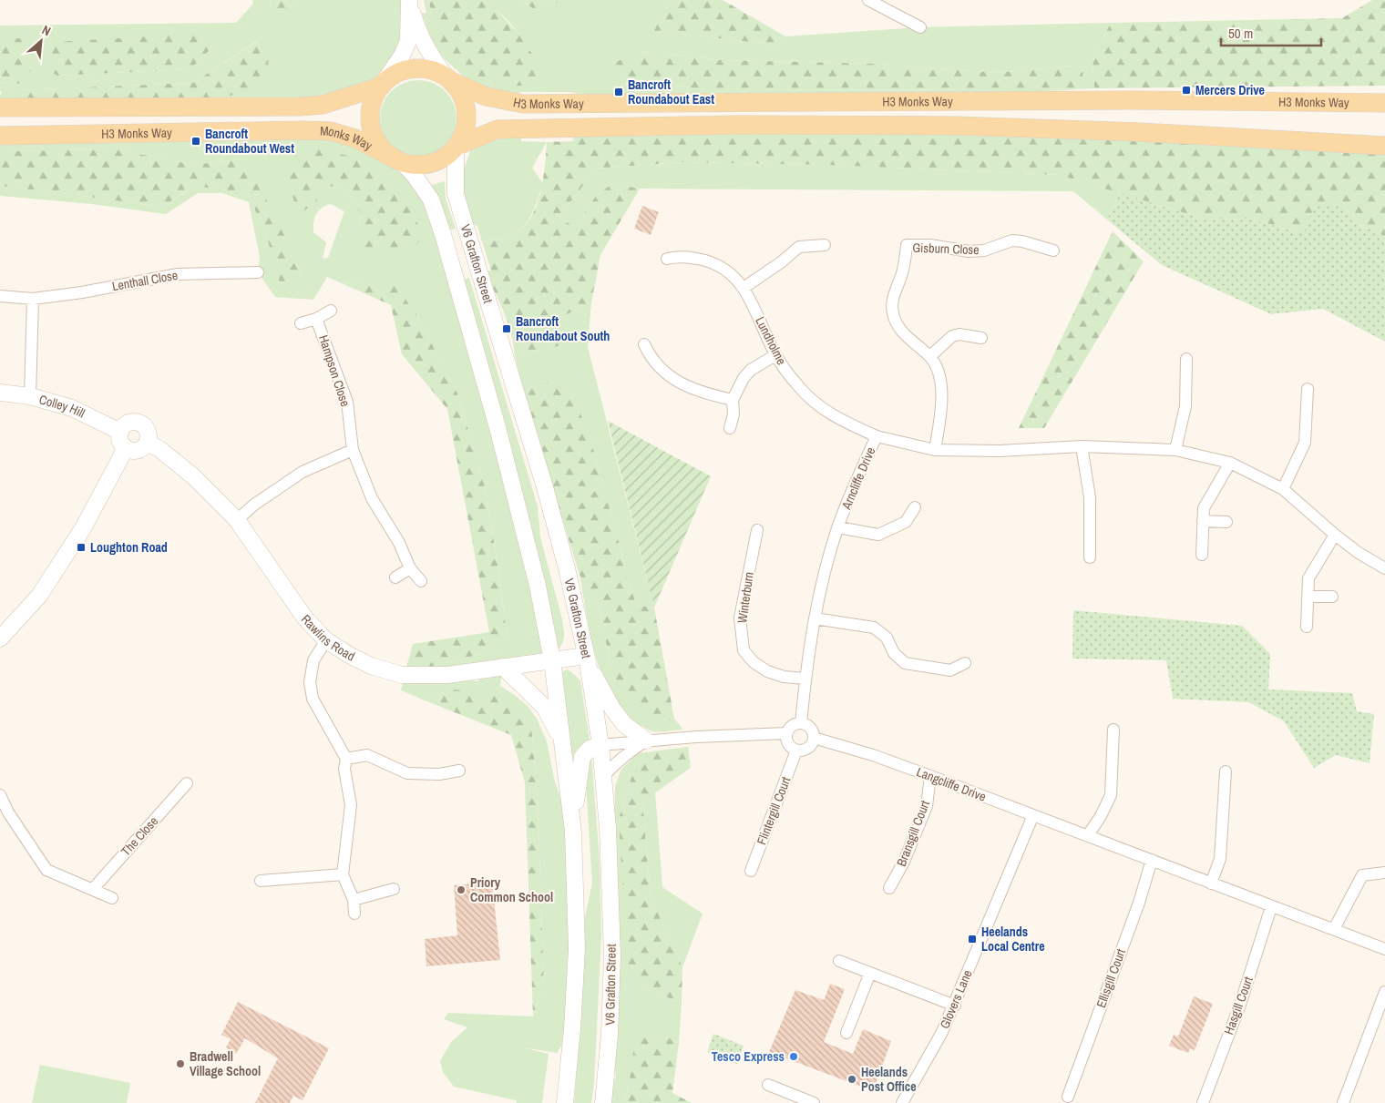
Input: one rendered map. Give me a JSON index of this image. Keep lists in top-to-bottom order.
{
  "streets": {
    "main road": ["H3 Monks Way", "Monks Way"],
    "street": [
      "Gisburn Close",
      "V6 Grafton Street",
      "Lenthall Close",
      "Lundholme",
      "Hampson Close",
      "Colley Hill",
      "Arncliffe Drive",
      "Winterburn",
      "Rawlins Road",
      "Langcliffe Drive",
      "Flintergill Court",
      "Bransgill Court",
      "The Close",
      "Ellisgill Court",
      "Glovers Lane",
      "Hasgill Court"
    ]
  },
  "crossings": [
    ["H3 Monks Way", "Monks Way"],
    ["H3 Monks Way", "V6 Grafton Street"],
    ["Monks Way", "V6 Grafton Street"],
    ["Gisburn Close", "Arncliffe Drive"],
    ["V6 Grafton Street", "Rawlins Road"],
    ["Lundholme", "Arncliffe Drive"],
    ["Colley Hill", "Rawlins Road"],
    ["Arncliffe Drive", "Winterburn"],
    ["Arncliffe Drive", "Langcliffe Drive"],
    ["Arncliffe Drive", "Flintergill Court"],
    ["Langcliffe Drive", "Flintergill Court"],
    ["Langcliffe Drive", "Bransgill Court"],
    ["Langcliffe Drive", "Ellisgill Court"],
    ["Langcliffe Drive", "Glovers Lane"],
    ["Langcliffe Drive", "Hasgill Court"]
  ],
  "places": {
    "transit": [
      "Mercers Drive",
      "Bancroft Roundabout East",
      "Bancroft Roundabout West",
      "Bancroft Roundabout South",
      "Loughton Road",
      "Heelands Local Centre"
    ],
    "other": [
      "Priory Common School",
      "Tesco Express",
      "Bradwell Village School",
      "Heelands Post Office"
    ]
  },
  "scale_bar": "50 m",
  "north": "top right"
}
